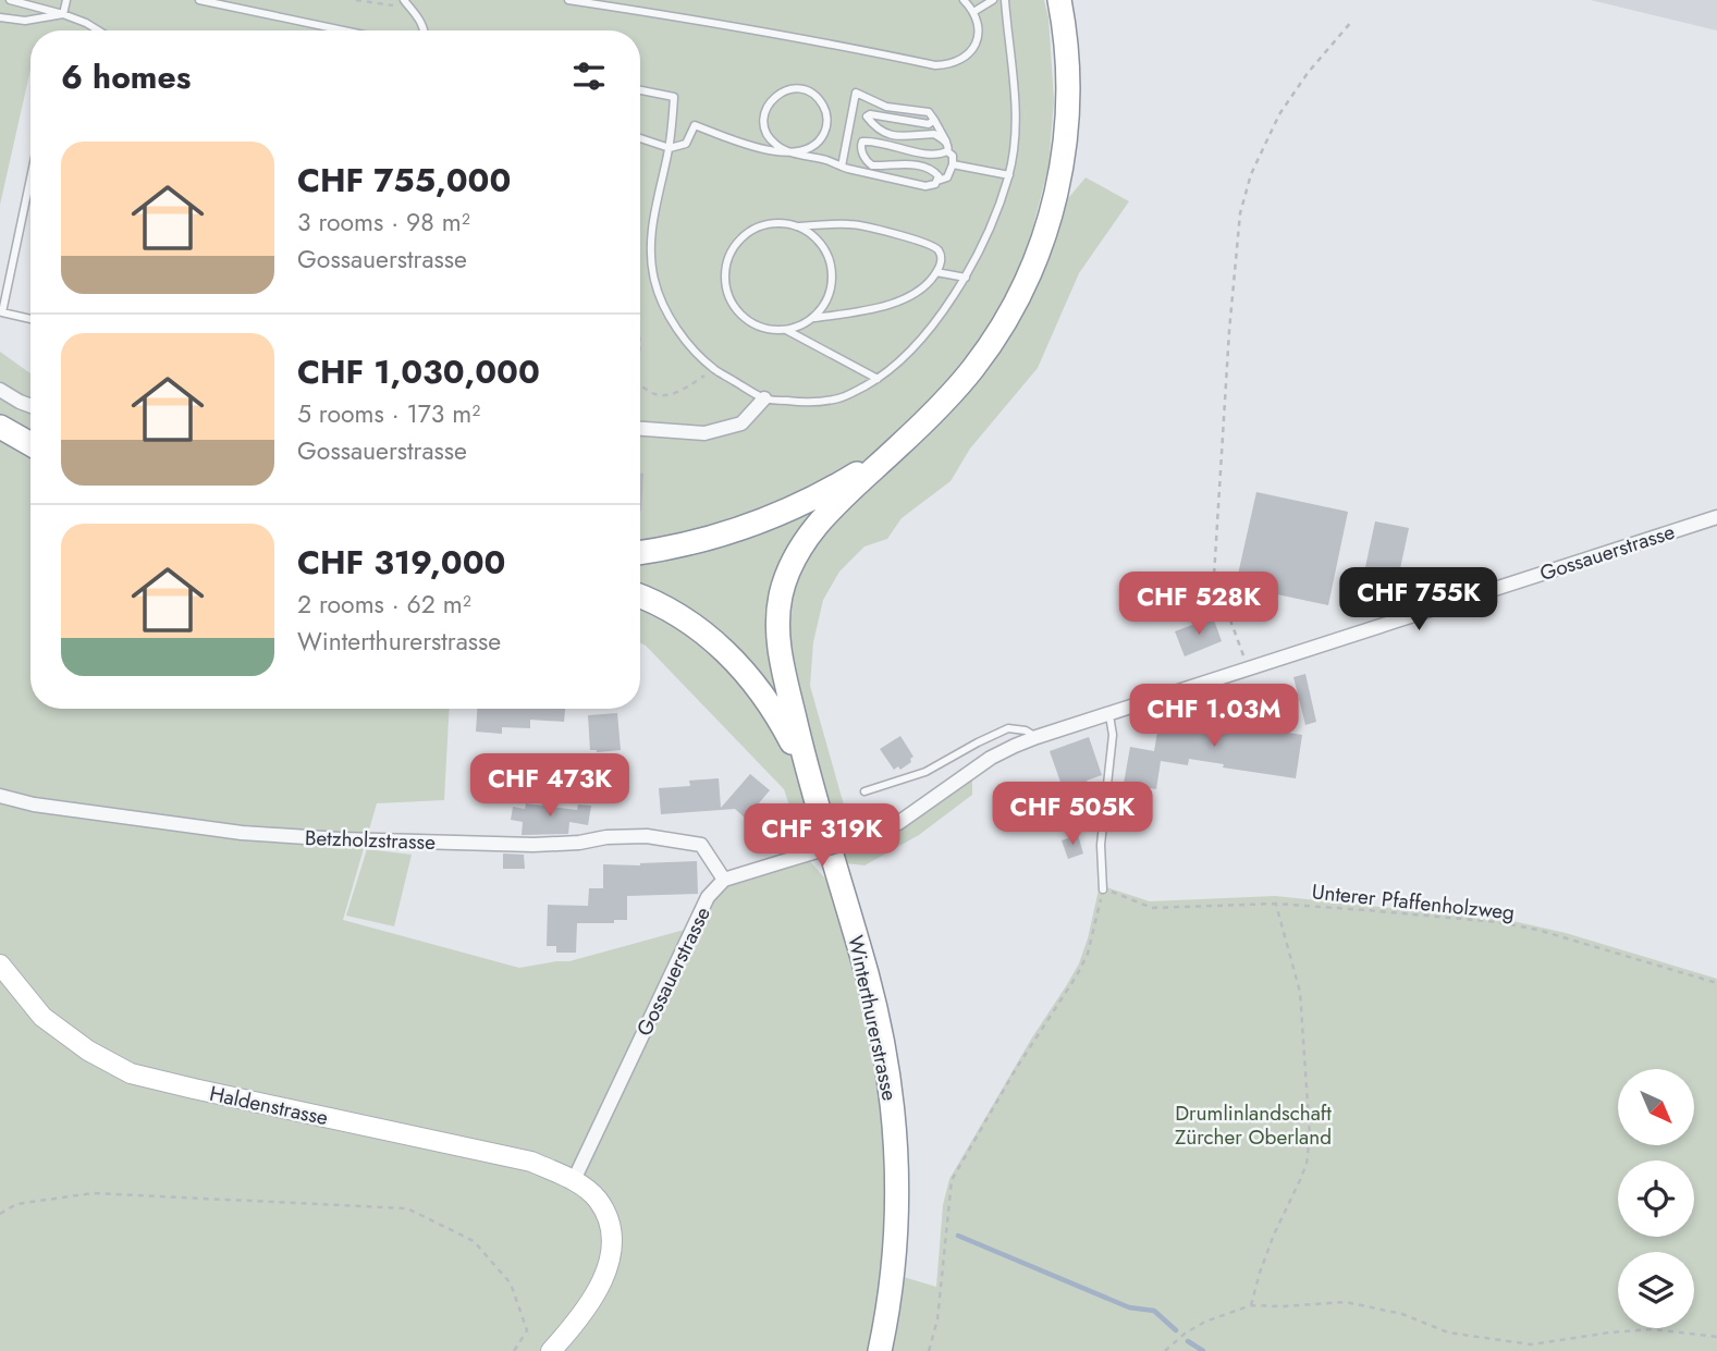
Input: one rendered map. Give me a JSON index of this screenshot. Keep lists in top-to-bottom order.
{
  "streets": {
    "highway": ["Winterthurerstrasse"],
    "street": ["Gossauerstrasse", "Betzholzstrasse", "Haldenstrasse"],
    "path": ["Unterer Pfaffenholzweg"]
  },
  "crossings": [
    ["Gossauerstrasse", "Betzholzstrasse"],
    ["Gossauerstrasse", "Haldenstrasse"]
  ],
  "parks": ["Drumlinlandschaft Zürcher Oberland"],
  "north": "bottom right",
  "page": {
    "heading": "6 homes",
    "list": [
      {
        "name": "CHF 755,000",
        "note": "3 rooms · 98 m² · Gossauerstrasse"
      },
      {
        "name": "CHF 1,030,000",
        "note": "5 rooms · 173 m² · Gossauerstrasse"
      },
      {
        "name": "CHF 319,000",
        "note": "2 rooms · 62 m² · Winterthurerstrasse"
      }
    ],
    "price": [
      "CHF 755K",
      "CHF 528K",
      "CHF 1.03M",
      "CHF 473K",
      "CHF 505K",
      "CHF 319K"
    ]
  }
}
